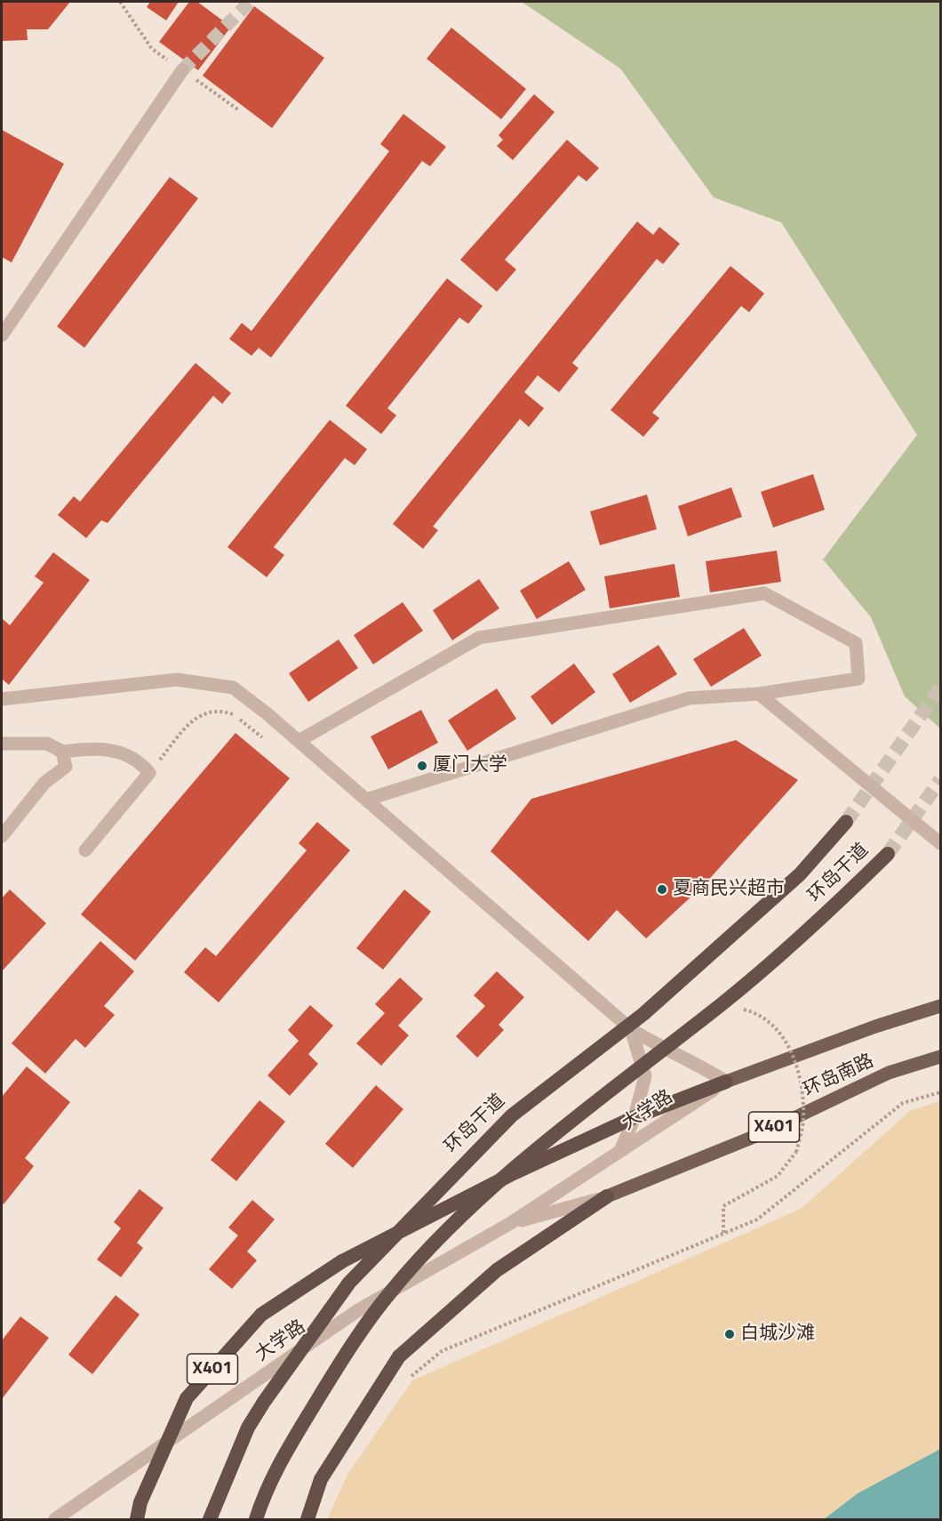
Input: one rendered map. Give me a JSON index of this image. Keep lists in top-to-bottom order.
{
  "streets": {
    "highway": ["环岛干道", "X401"],
    "main road": ["环岛南路"],
    "street": ["大学路"]
  },
  "crossings": [
    ["环岛南路", "大学路"],
    ["环岛南路", "X401"],
    ["大学路", "X401"]
  ],
  "places": ["厦门大学", "夏商民兴超市", "白城沙滩"]
}
